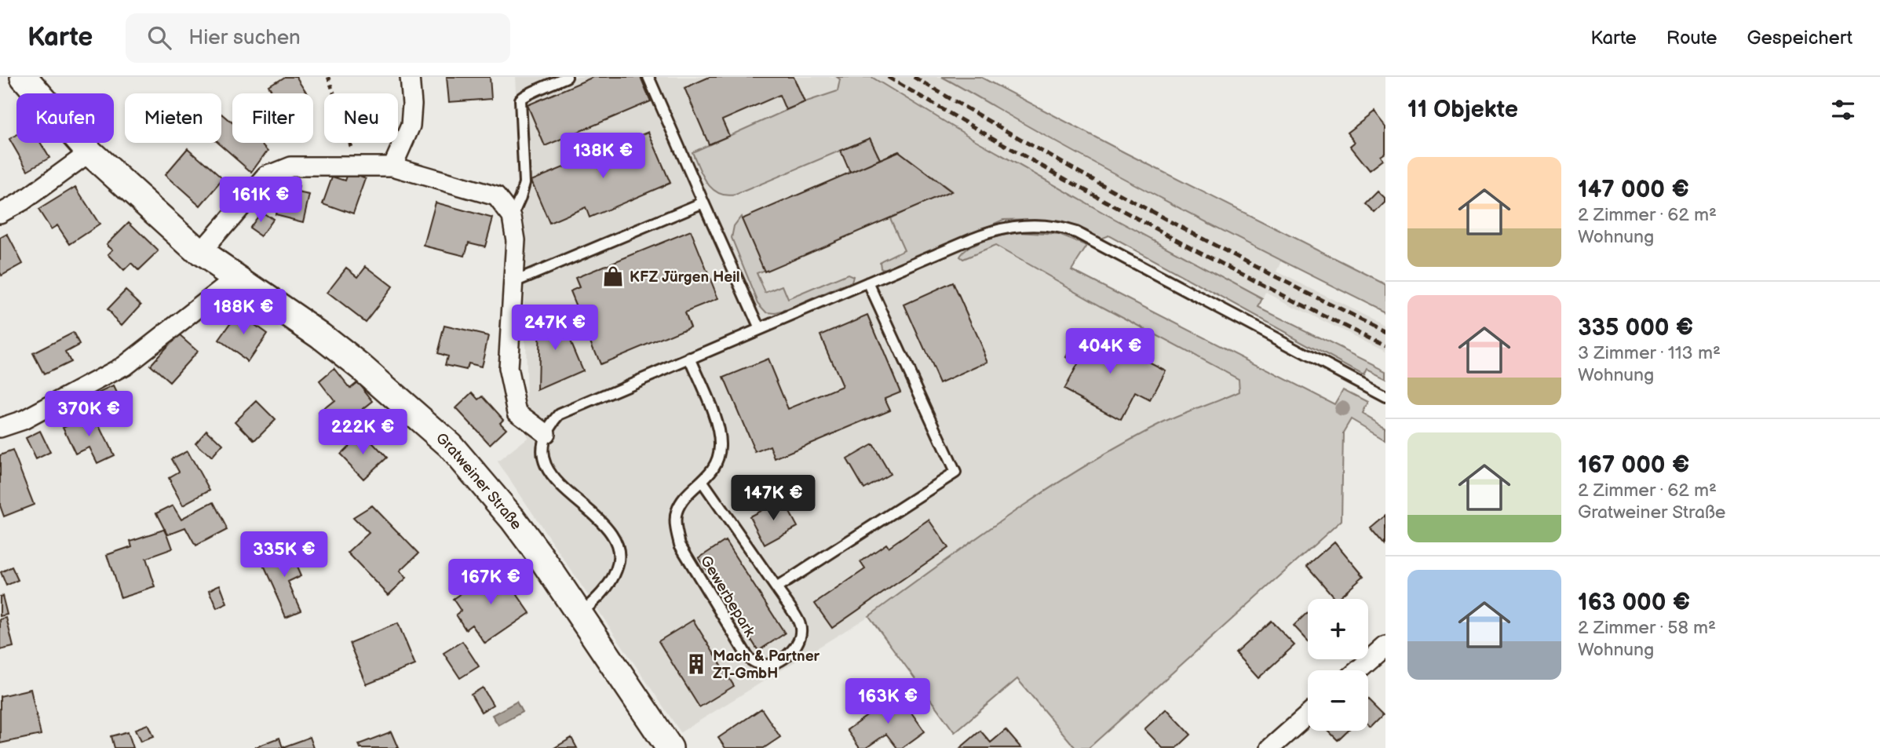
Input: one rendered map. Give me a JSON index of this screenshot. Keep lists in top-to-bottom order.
{
  "streets": {
    "main road": ["Gratweiner Straße"],
    "lane": ["Gewerbepark"]
  },
  "places": {
    "shop": ["KFZ Jürgen Heil"],
    "building": ["Mach & Partner ZT-GmbH"]
  },
  "page": {
    "header": "Karte",
    "search": "Hier suchen",
    "nav": ["Karte", "Route", "Gespeichert"],
    "heading": "11 Objekte",
    "chip": [
      "Kaufen",
      "Mieten",
      "Filter",
      "Neu"
    ],
    "price": [
      "138K €",
      "161K €",
      "188K €",
      "247K €",
      "404K €",
      "370K €",
      "222K €",
      "147K €",
      "335K €",
      "167K €",
      "163K €"
    ],
    "list": [
      {
        "name": "147 000 €",
        "note": "2 Zimmer · 62 m² · Wohnung"
      },
      {
        "name": "335 000 €",
        "note": "3 Zimmer · 113 m² · Wohnung"
      },
      {
        "name": "167 000 €",
        "note": "2 Zimmer · 62 m² · Gratweiner Straße"
      },
      {
        "name": "163 000 €",
        "note": "2 Zimmer · 58 m² · Wohnung"
      }
    ],
    "map_buttons": ["+", "−"]
  }
}
